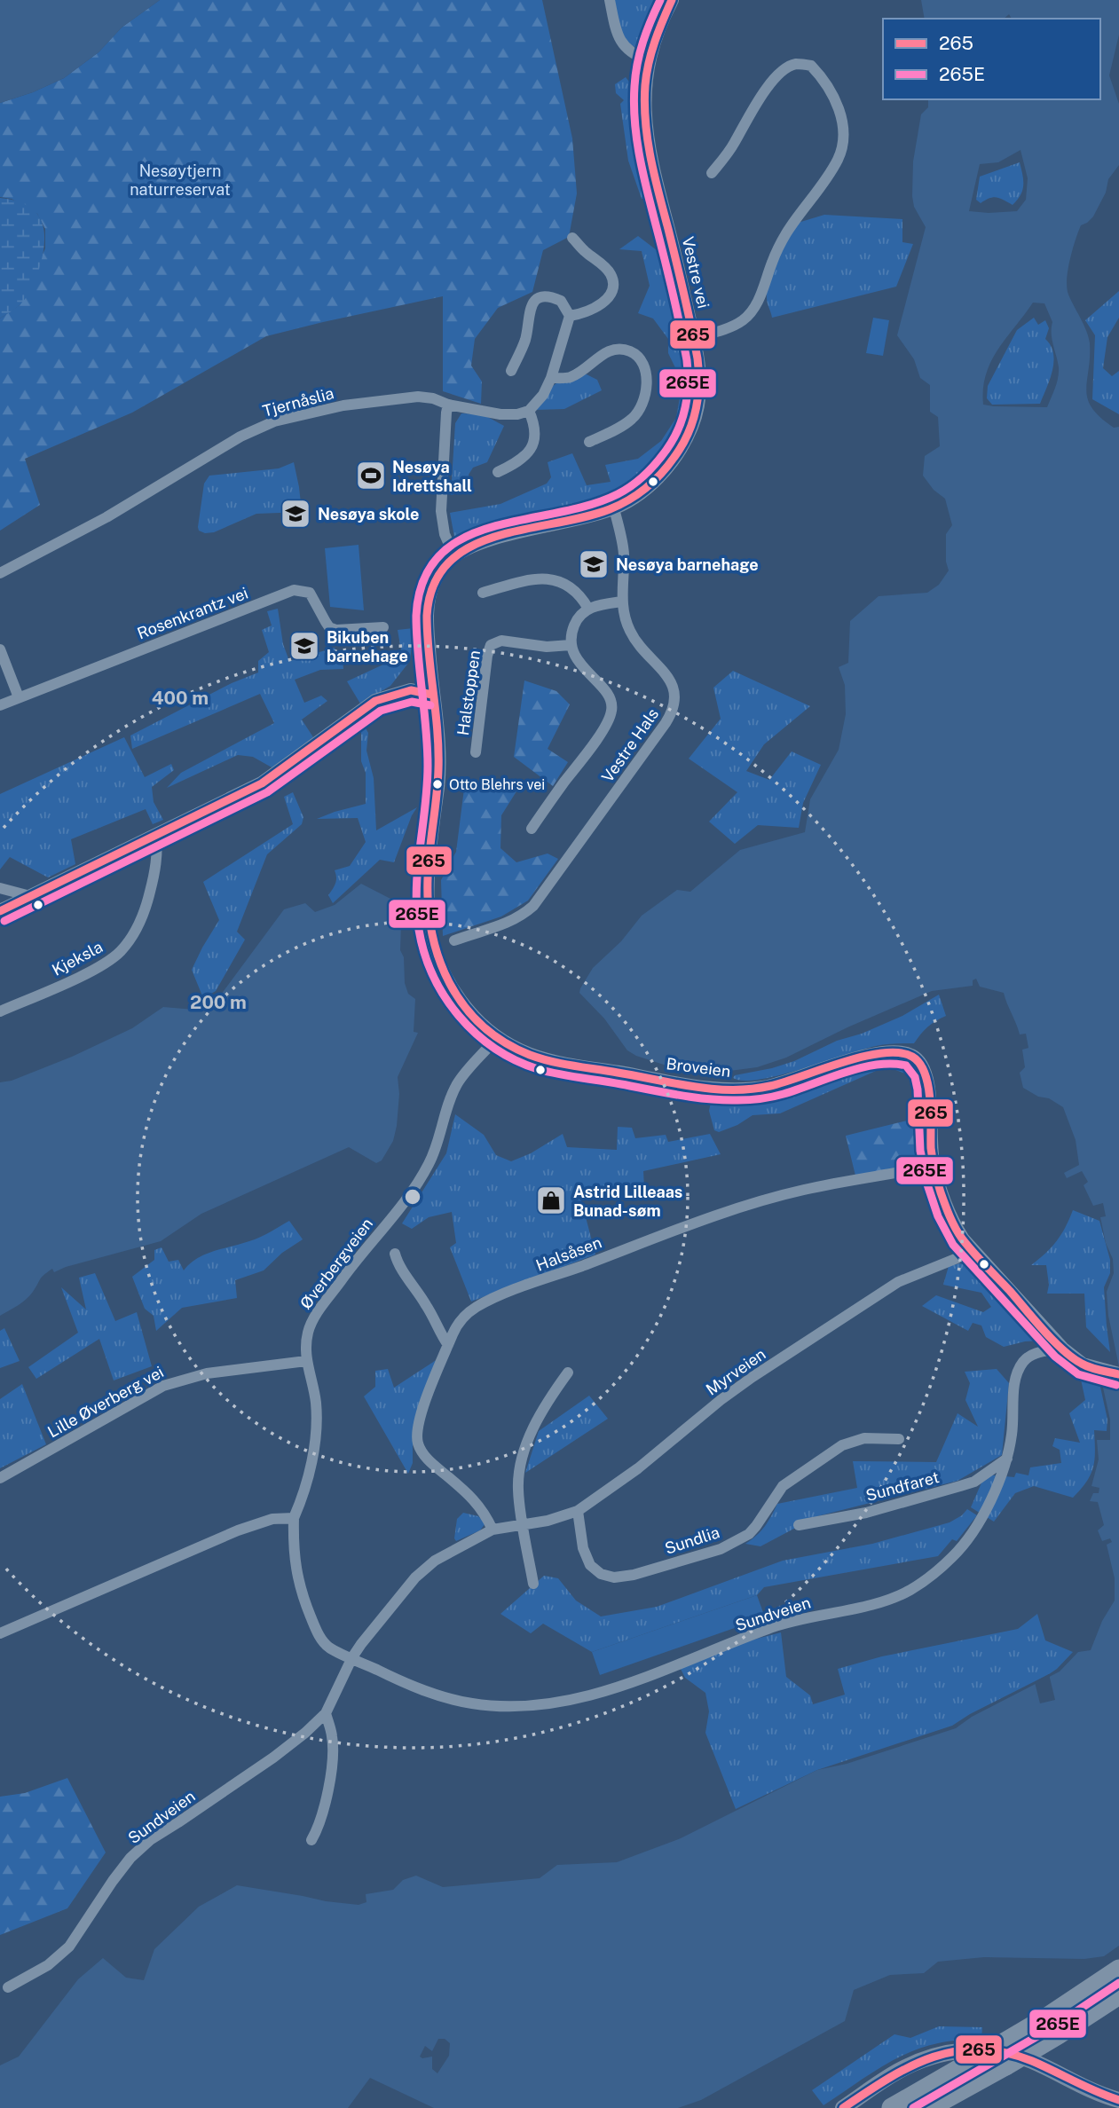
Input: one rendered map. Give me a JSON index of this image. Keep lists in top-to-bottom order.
{
  "streets": {
    "street": [
      "Vestre vei",
      "Tjernåslia",
      "Rosenkrantz vei",
      "Halstoppen",
      "Vestre Hals",
      "Kjeksla",
      "Broveien",
      "Halsåsen",
      "Øverbergveien",
      "Myrveien",
      "Lille Øverberg vei",
      "Sundfaret",
      "Sundlia",
      "Sundveien"
    ]
  },
  "crossings": [
    ["Vestre vei", "Vestre Hals"],
    ["Broveien", "Halsåsen"],
    ["Broveien", "Øverbergveien"],
    ["Broveien", "Myrveien"],
    ["Broveien", "Sundveien"],
    ["Halsåsen", "Myrveien"],
    ["Øverbergveien", "Lille Øverberg vei"],
    ["Øverbergveien", "Sundveien"],
    ["Myrveien", "Sundlia"],
    ["Myrveien", "Sundveien"],
    ["Sundfaret", "Sundveien"]
  ],
  "parks": ["Nesøytjern naturreservat"],
  "places": {
    "sports": ["Nesøya Idrettshall"],
    "school or university": ["Nesøya skole", "Nesøya barnehage", "Bikuben barnehage"],
    "other": ["Otto Blehrs vei"],
    "shop": ["Astrid Lilleaas Bunad-søm"]
  },
  "lines": ["transit line 265", "transit line 265E"],
  "legend": ["265", "265E"],
  "rings": ["400 m", "200 m"]
}
